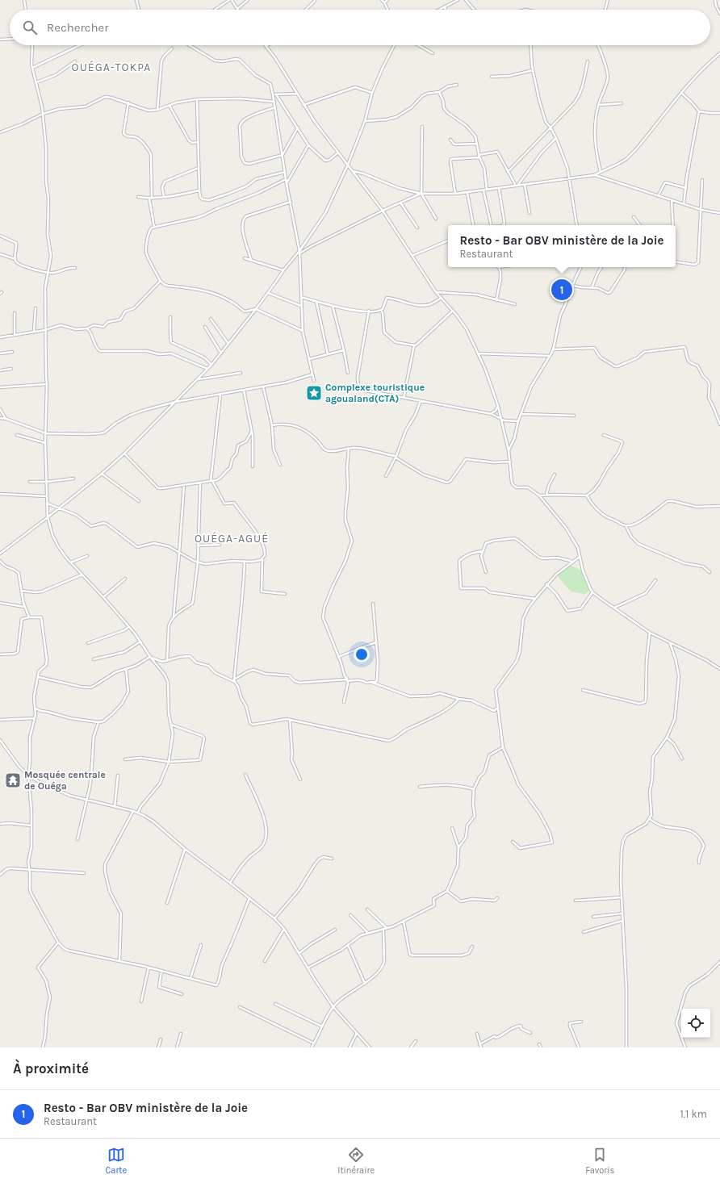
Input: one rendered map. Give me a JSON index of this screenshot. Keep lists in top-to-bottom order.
{
  "districts": ["OUÉGA-TOKPA", "OUÉGA-AGUÉ"],
  "places": {
    "place": ["Complexe touristique agoualand(CTA)"],
    "temple": ["Mosquée centrale de Ouéga"]
  },
  "page": {
    "search": "Rechercher",
    "popup": ["Resto - Bar OBV ministère de la Joie", "Restaurant"],
    "pins": "1",
    "heading": "À proximité",
    "list": [
      {
        "mark": "1",
        "name": "Resto - Bar OBV ministère de la Joie",
        "note": "Restaurant",
        "value": "1.1 km"
      }
    ],
    "nav": ["Carte", "Itinéraire", "Favoris"]
  }
}
